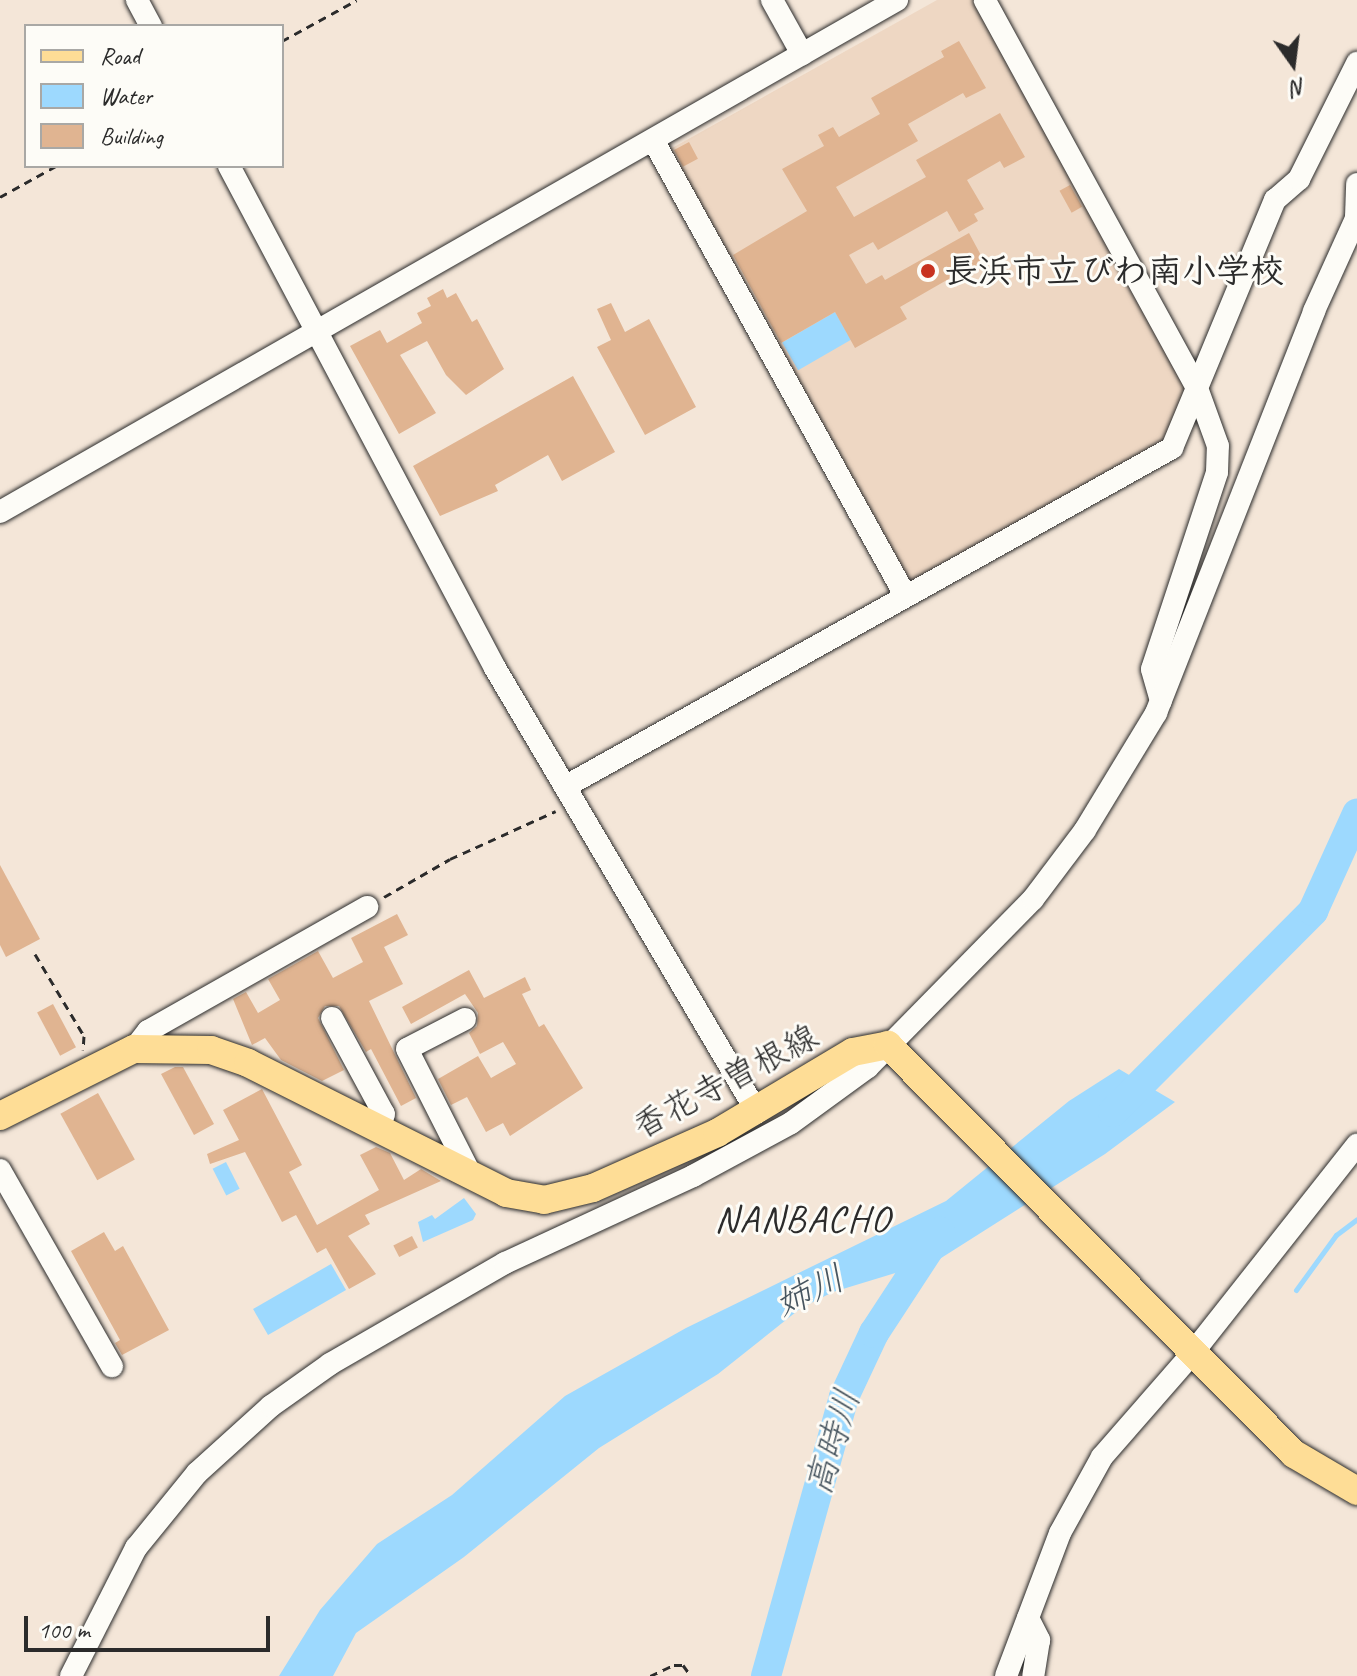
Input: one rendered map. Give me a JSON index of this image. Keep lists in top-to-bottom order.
{
  "streets": {
    "main road": ["香花寺曽根線"]
  },
  "districts": ["NANBACHO"],
  "water": ["姉川", "高時川"],
  "places": ["長浜市立びわ南小学校"],
  "legend": ["Road", "Water", "Building"],
  "scale_bar": "100 m",
  "north": "bottom"
}
